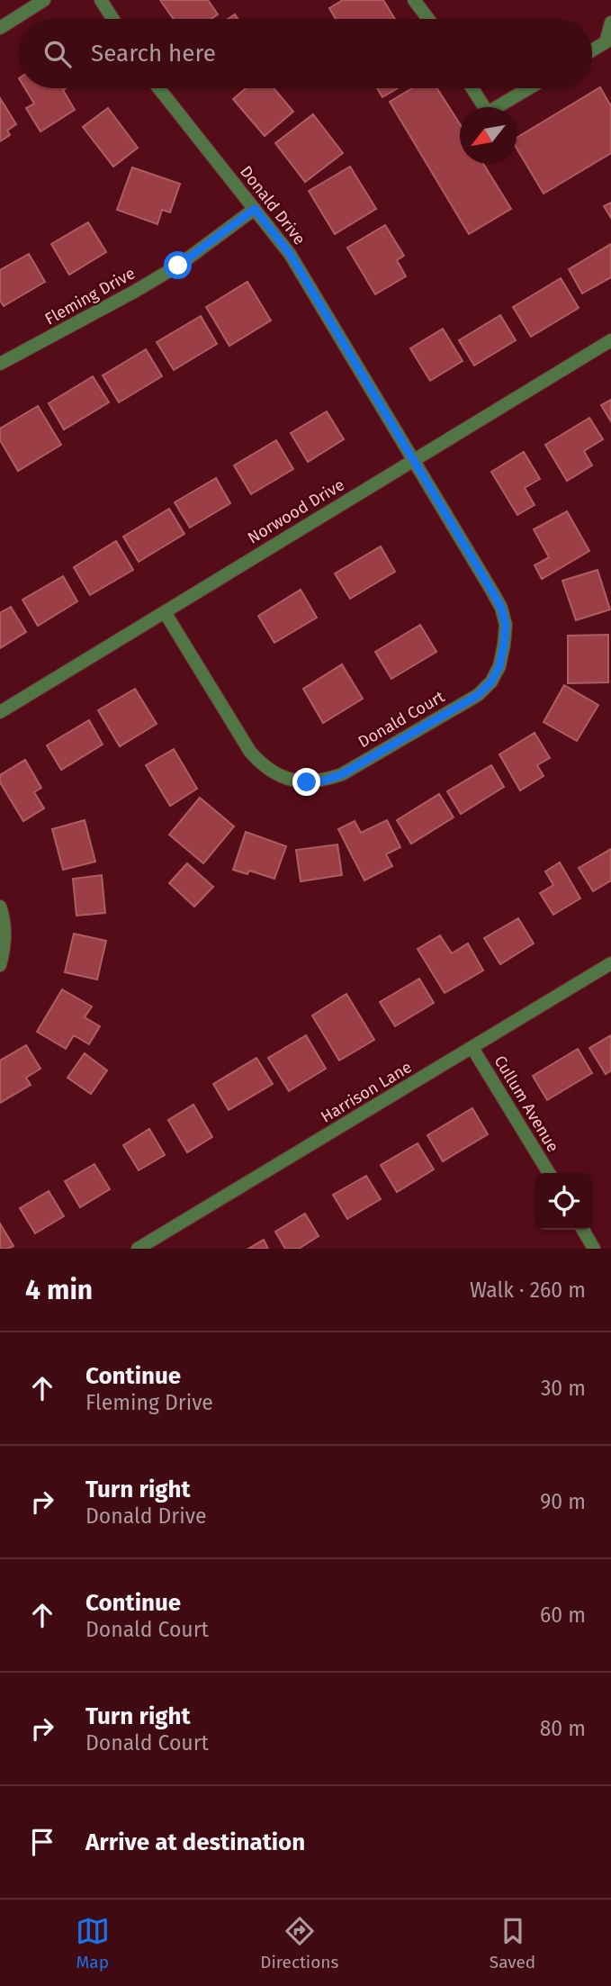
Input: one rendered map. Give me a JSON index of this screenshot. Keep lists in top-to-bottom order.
{
  "streets": {
    "street": [
      "Donald Drive",
      "Fleming Drive",
      "Norwood Drive",
      "Donald Court",
      "Harrison Lane",
      "Cullum Avenue"
    ]
  },
  "crossings": [
    ["Donald Drive", "Fleming Drive"],
    ["Donald Drive", "Norwood Drive"],
    ["Donald Drive", "Donald Court"],
    ["Norwood Drive", "Donald Court"],
    ["Harrison Lane", "Cullum Avenue"]
  ],
  "north": "bottom left",
  "page": {
    "search": "Search here",
    "heading": ["4 min", "Walk · 260 m"],
    "list": [
      ["Continue", "Fleming Drive", "30 m"],
      ["Turn right", "Donald Drive", "90 m"],
      ["Continue", "Donald Court", "60 m"],
      ["Turn right", "Donald Court", "80 m"],
      "Arrive at destination"
    ],
    "nav": ["Map", "Directions", "Saved"]
  }
}
